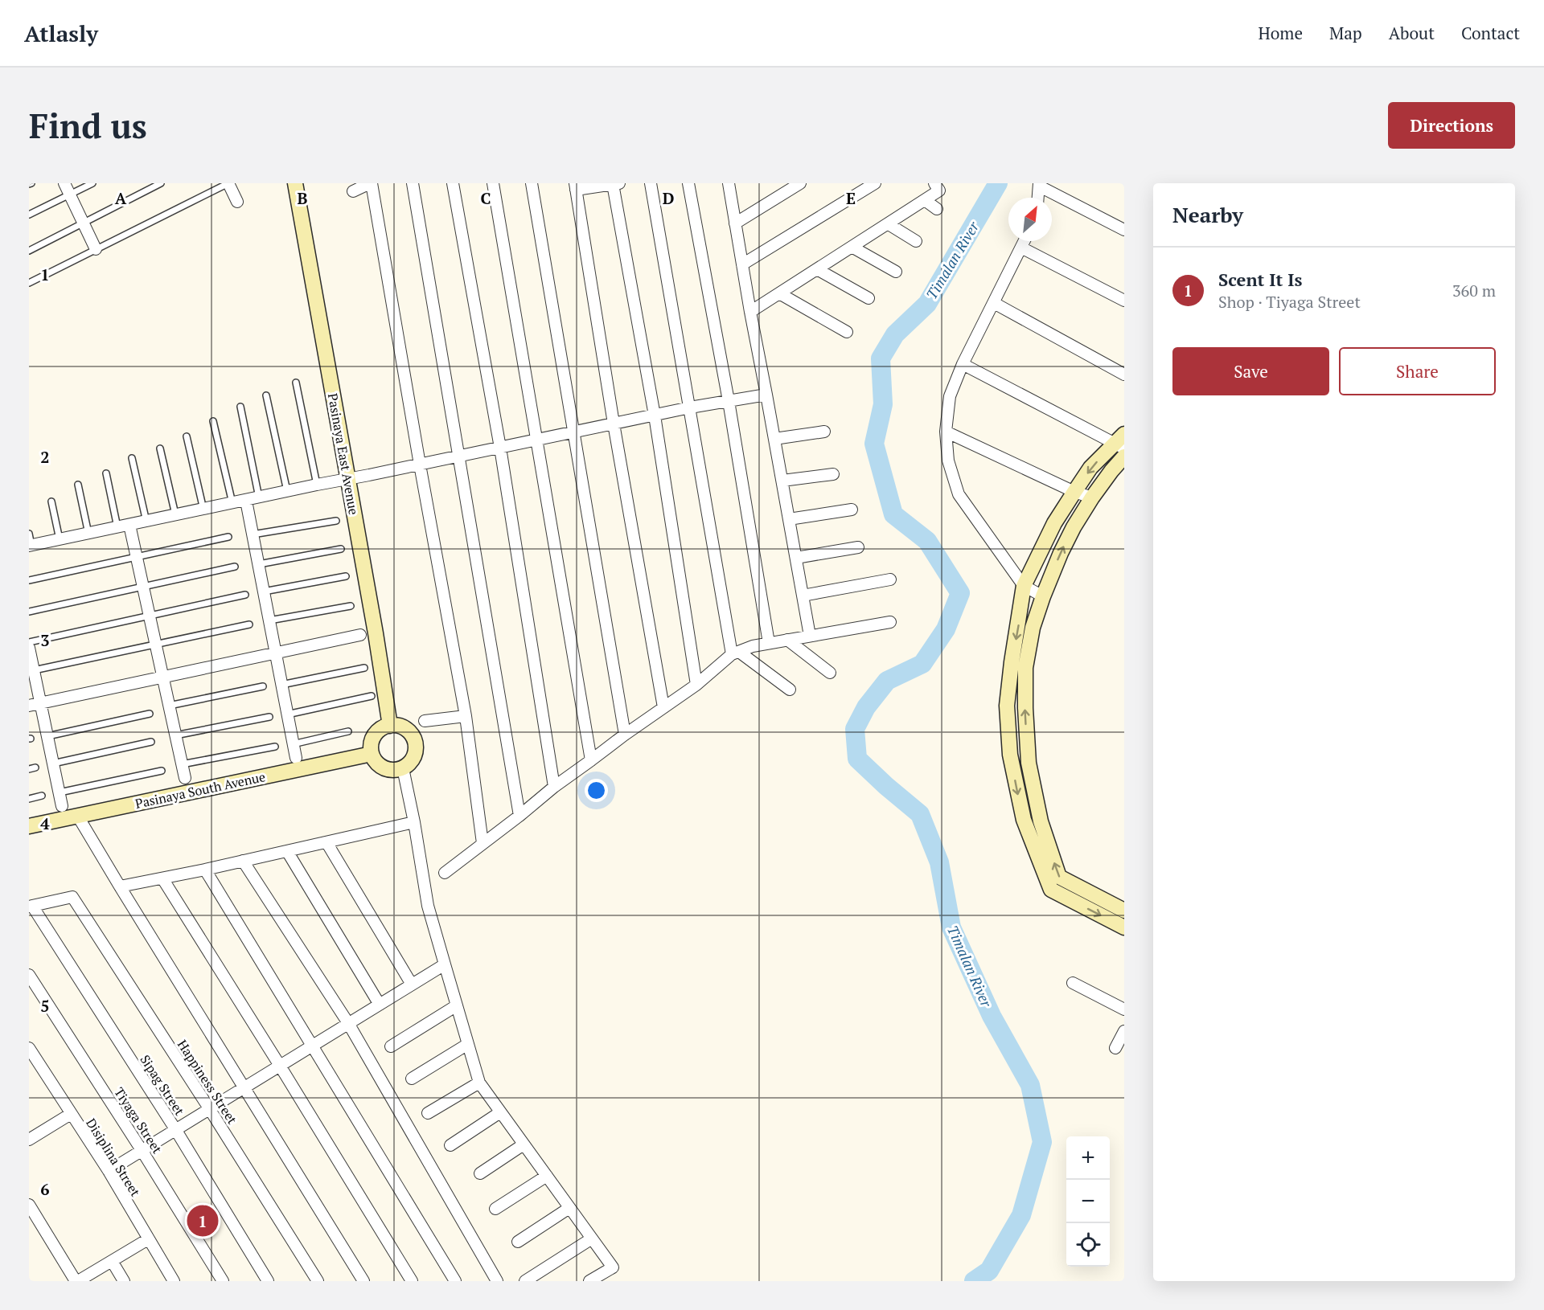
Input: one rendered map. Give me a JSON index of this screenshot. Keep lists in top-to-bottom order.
{
  "streets": {
    "street": [
      "Pasinaya East Avenue",
      "Pasinaya South Avenue",
      "Happiness Street",
      "Sipag Street",
      "Tiyaga Street",
      "Disiplina Street"
    ]
  },
  "crossings": [
    ["Pasinaya East Avenue", "Pasinaya South Avenue"],
    ["Happiness Street", "Sipag Street"]
  ],
  "water": ["Timalan River"],
  "north": "top right",
  "page": {
    "header": "Atlasly",
    "nav": [
      "Home",
      "Map",
      "About",
      "Contact"
    ],
    "buttons": [
      "Directions",
      ["Save", "Share"]
    ],
    "title": "Find us",
    "heading": "Nearby",
    "list": [
      {
        "mark": "1",
        "name": "Scent It Is",
        "note": "Shop · Tiyaga Street",
        "value": "360 m"
      }
    ],
    "map_buttons": ["+", "−"],
    "pins": "1"
  },
  "grid": {
    "columns": [
      "A",
      "B",
      "C",
      "D",
      "E"
    ],
    "rows": [
      "1",
      "2",
      "3",
      "4",
      "5",
      "6"
    ]
  }
}
